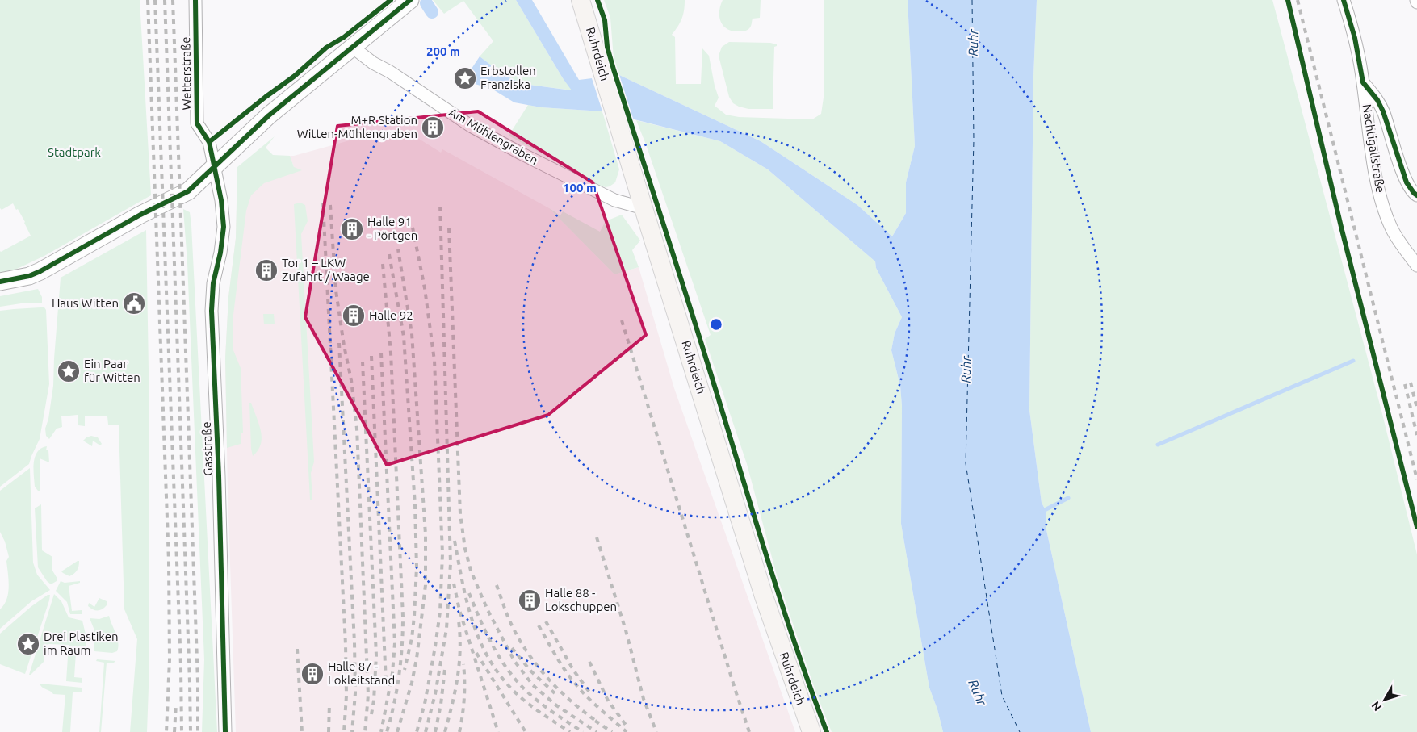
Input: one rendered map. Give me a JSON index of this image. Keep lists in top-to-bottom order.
{
  "streets": {
    "main road": ["Ruhrdeich"],
    "street": [
      "Wetterstraße",
      "Am Mühlengraben",
      "Nachtigallstraße",
      "Gasstraße"
    ]
  },
  "crossings": [
    ["Ruhrdeich", "Am Mühlengraben"],
    ["Wetterstraße", "Gasstraße"]
  ],
  "water": ["Ruhr"],
  "parks": ["Stadtpark"],
  "places": {
    "place": ["Erbstollen Franziska", "Ein Paar für Witten", "Drei Plastiken im Raum"],
    "building": [
      "M+R Station Witten-Mühlengraben",
      "Halle 91 - Pörtgen",
      "Tor 1 – LKW Zufahrt / Waage",
      "Halle 92",
      "Halle 88 - Lokschuppen",
      "Halle 87 - Lokleitstand"
    ],
    "public building": ["Haus Witten"]
  },
  "north": "bottom left",
  "rings": ["200 m", "100 m"]
}
